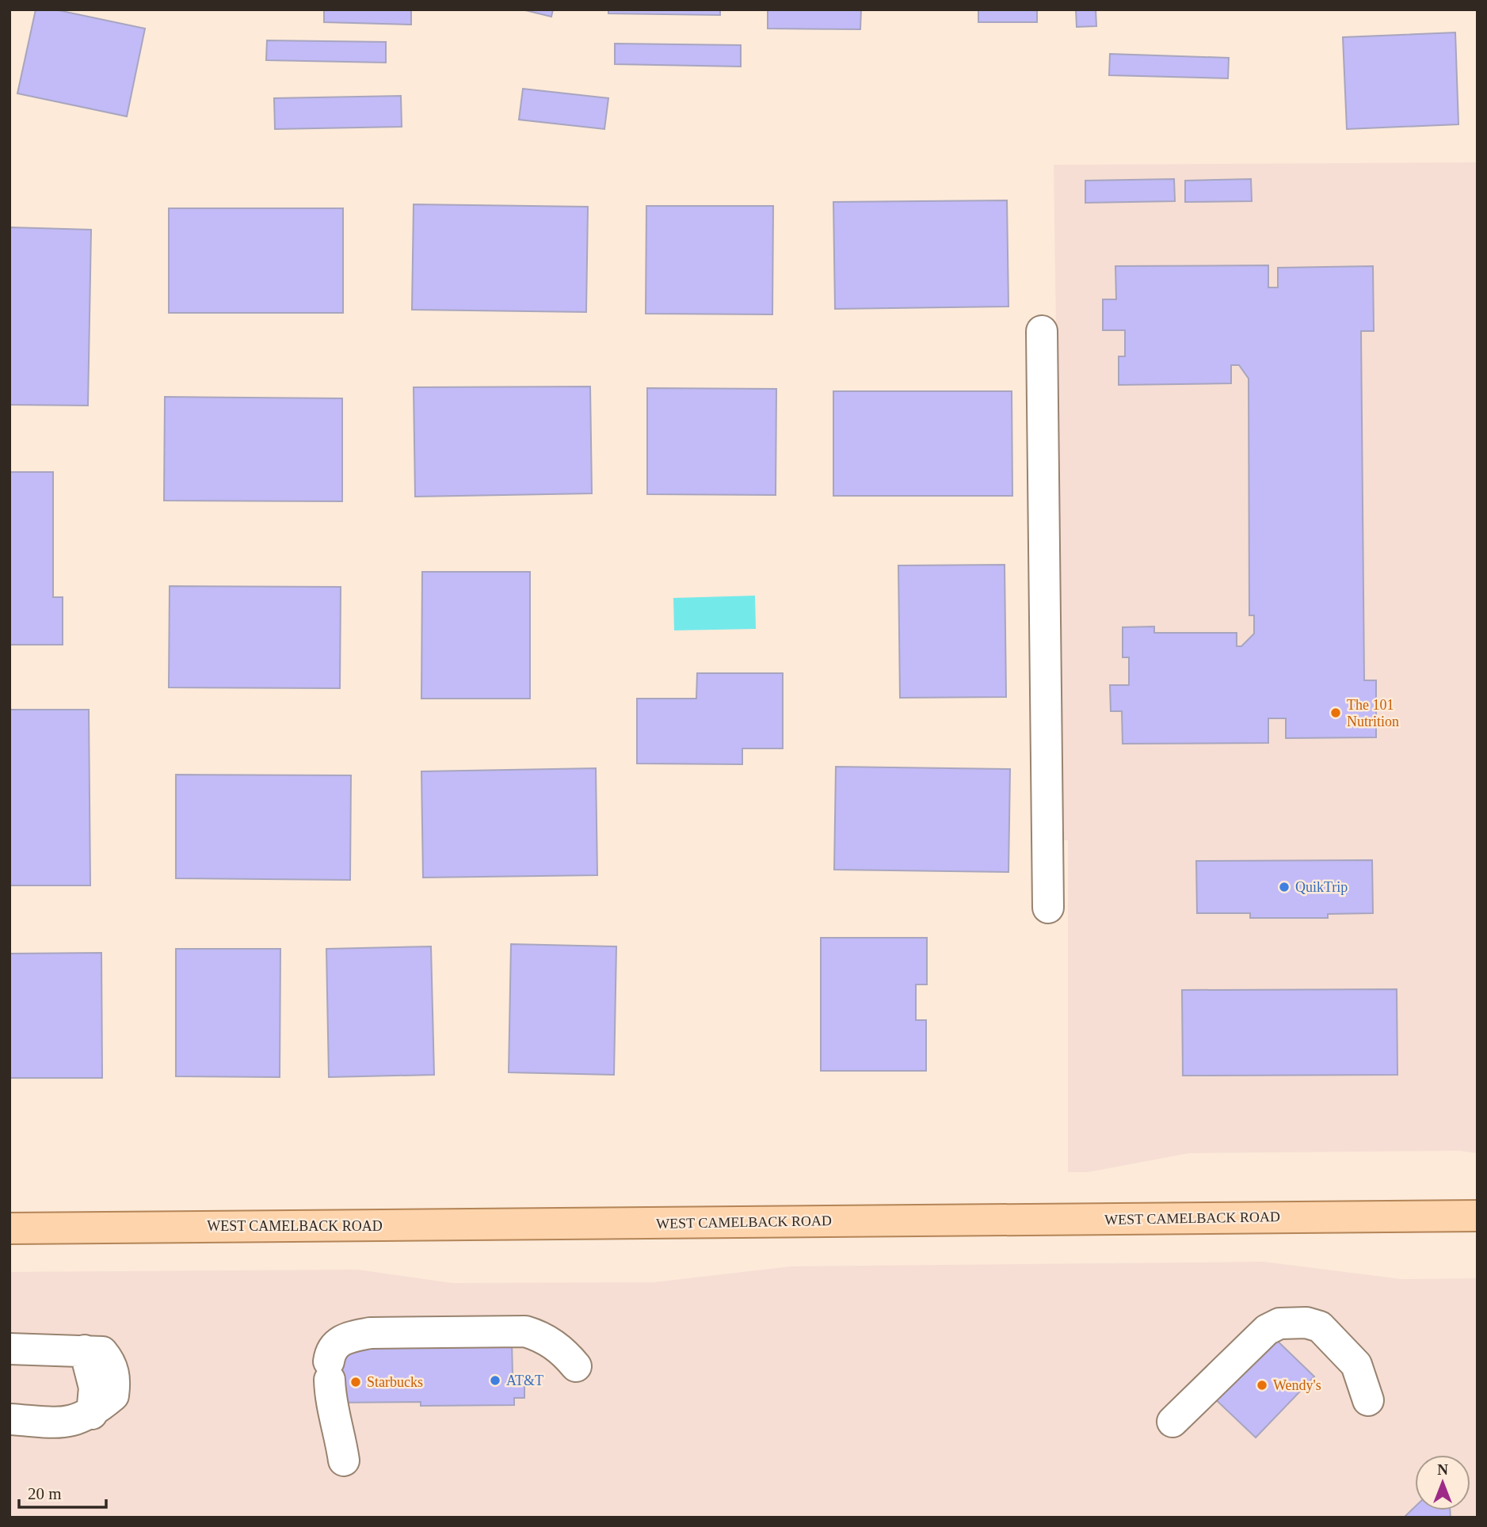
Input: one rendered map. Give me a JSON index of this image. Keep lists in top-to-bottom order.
{
  "streets": {
    "main road": ["WEST CAMELBACK ROAD"]
  },
  "places": [
    "The 101 Nutrition",
    "QuikTrip",
    "AT&T",
    "Starbucks",
    "Wendy's"
  ],
  "scale_bar": "20 m",
  "north": "top"
}
